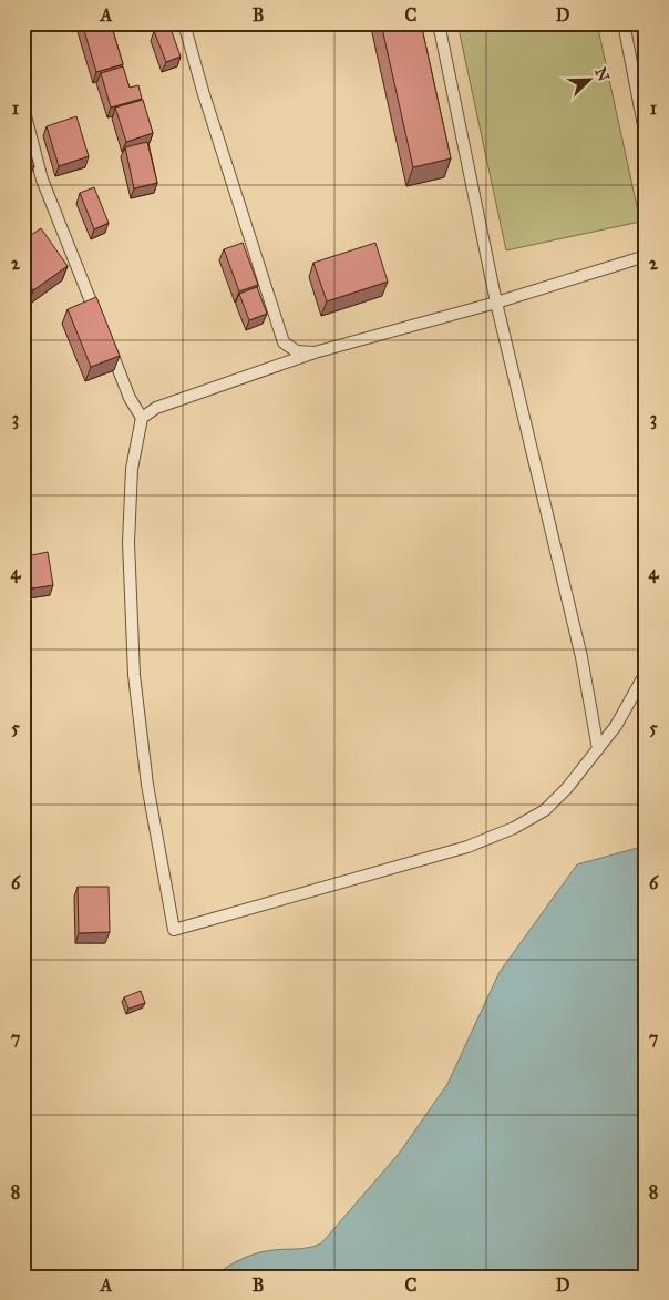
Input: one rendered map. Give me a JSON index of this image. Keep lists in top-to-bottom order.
{
  "north": "top right",
  "grid": {
    "columns": [
      "A",
      "B",
      "C",
      "D"
    ],
    "rows": [
      "1",
      "2",
      "3",
      "4",
      "5",
      "6",
      "7",
      "8"
    ]
  }
}
